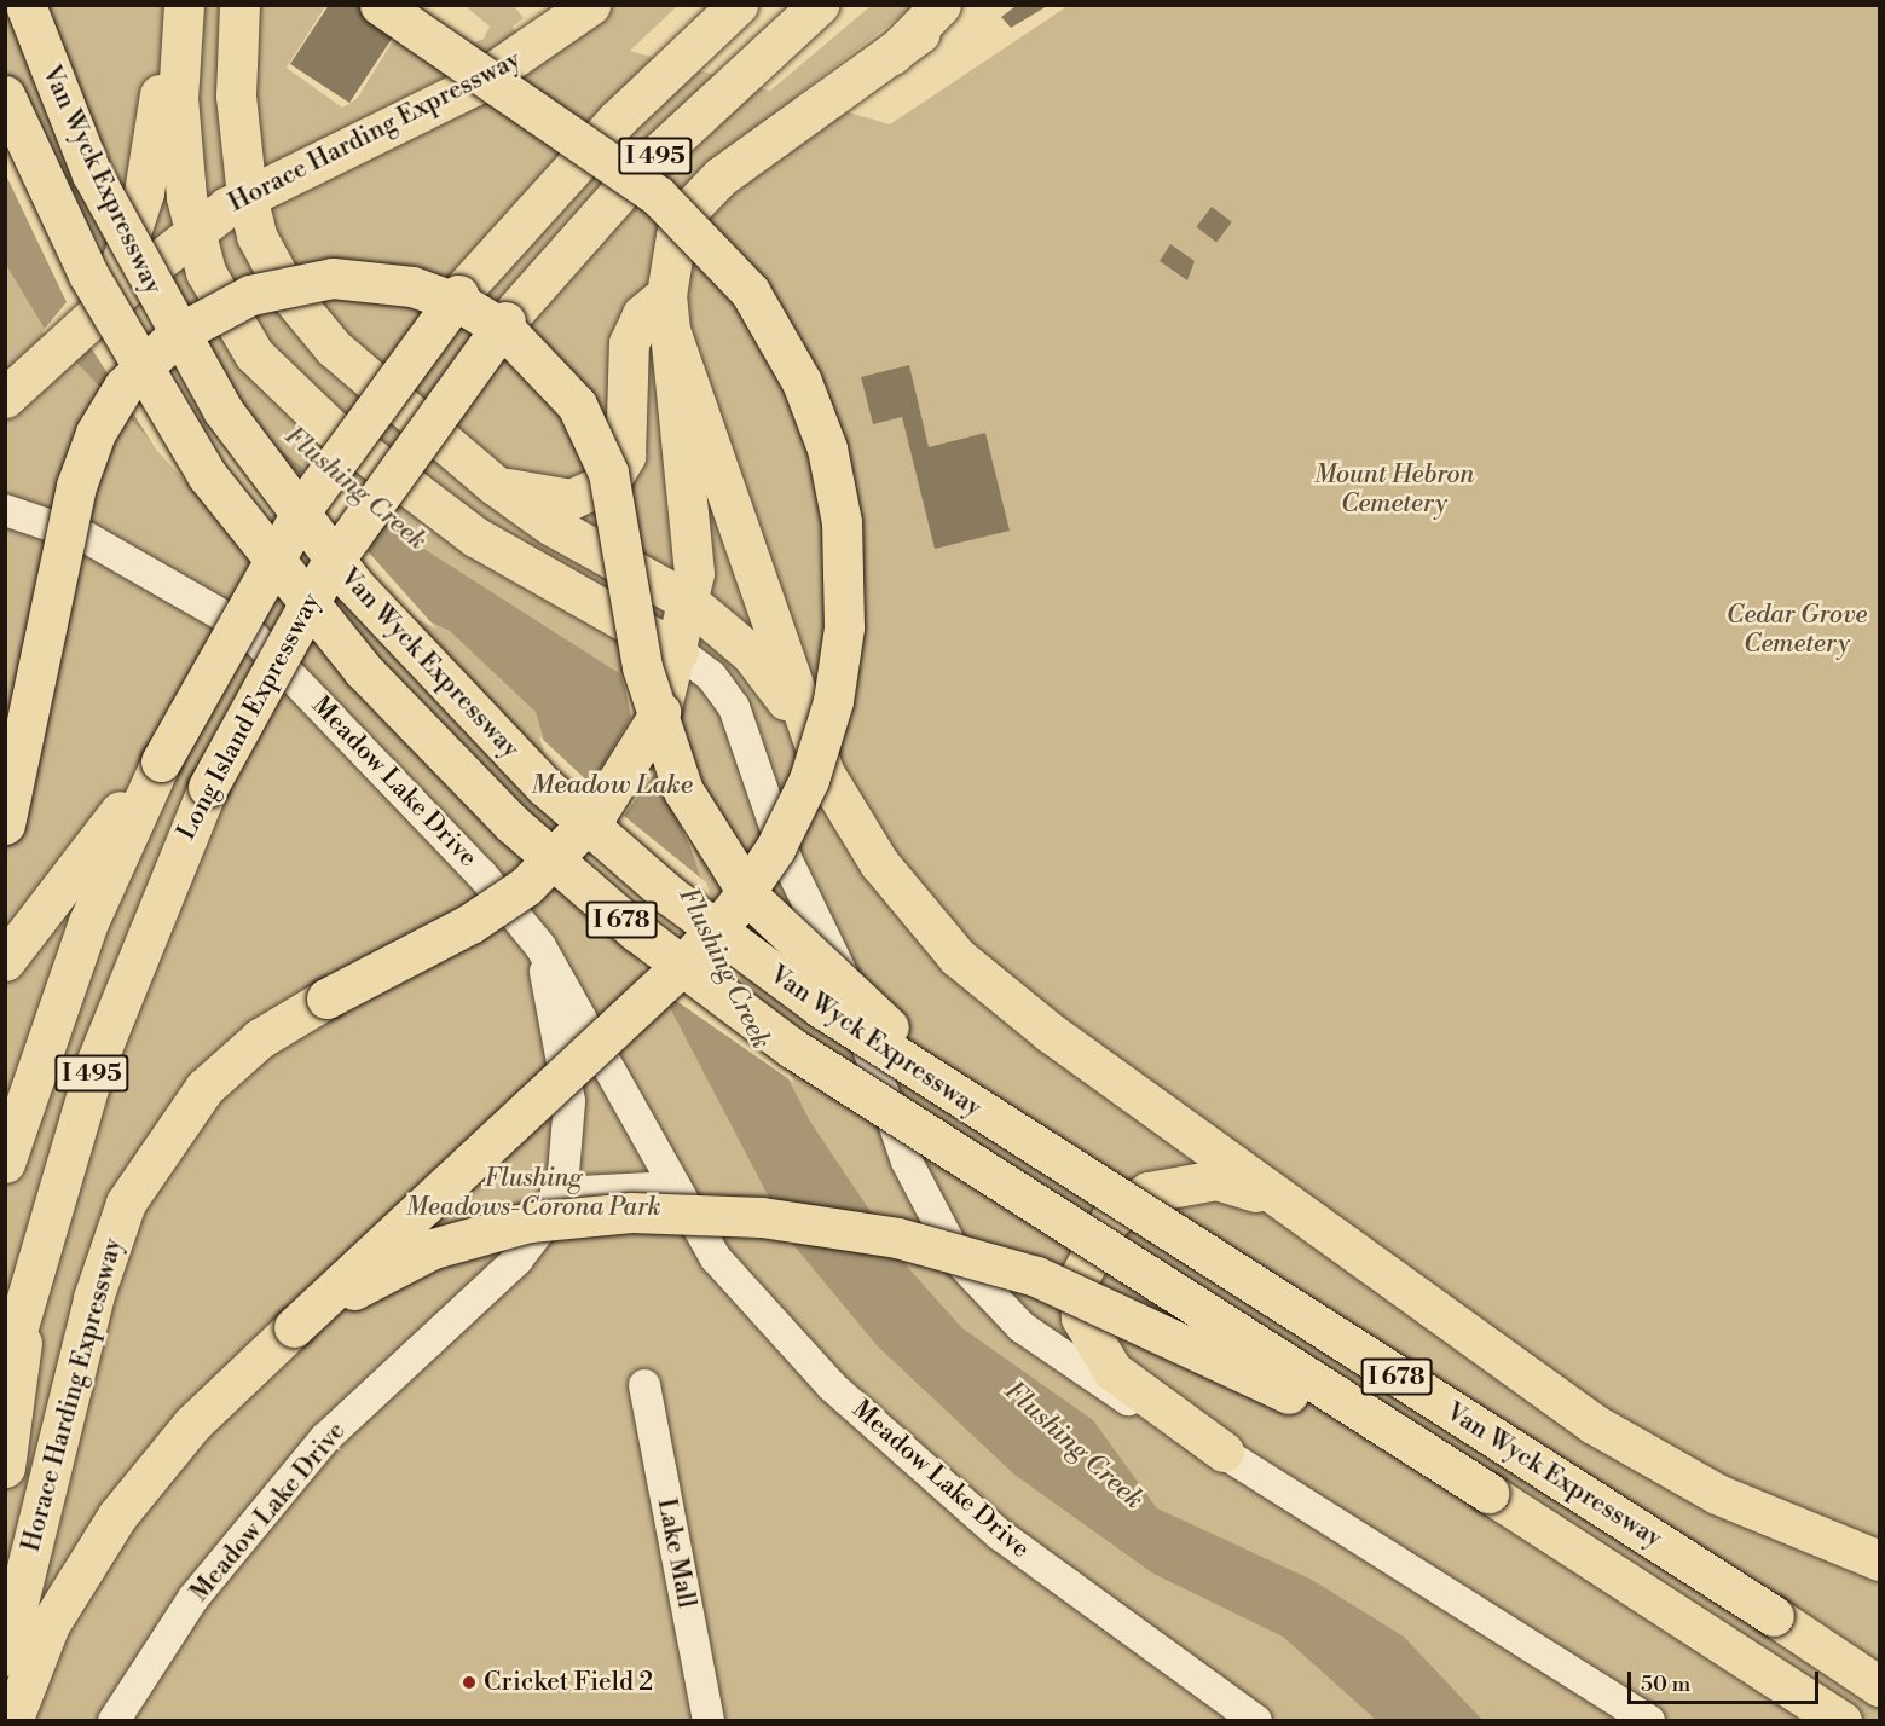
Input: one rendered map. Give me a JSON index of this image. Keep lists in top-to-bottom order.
{
  "streets": {
    "main road": [
      "Horace Harding Expressway",
      "I 495",
      "Van Wyck Expressway",
      "Long Island Expressway",
      "I 678"
    ],
    "street": ["Meadow Lake Drive", "Lake Mall"]
  },
  "water": ["Flushing Creek", "Meadow Lake"],
  "parks": ["Mount Hebron Cemetery", "Cedar Grove Cemetery", "Flushing Meadows-Corona Park"],
  "places": ["Cricket Field 2"],
  "scale_bar": "50 m"
}
